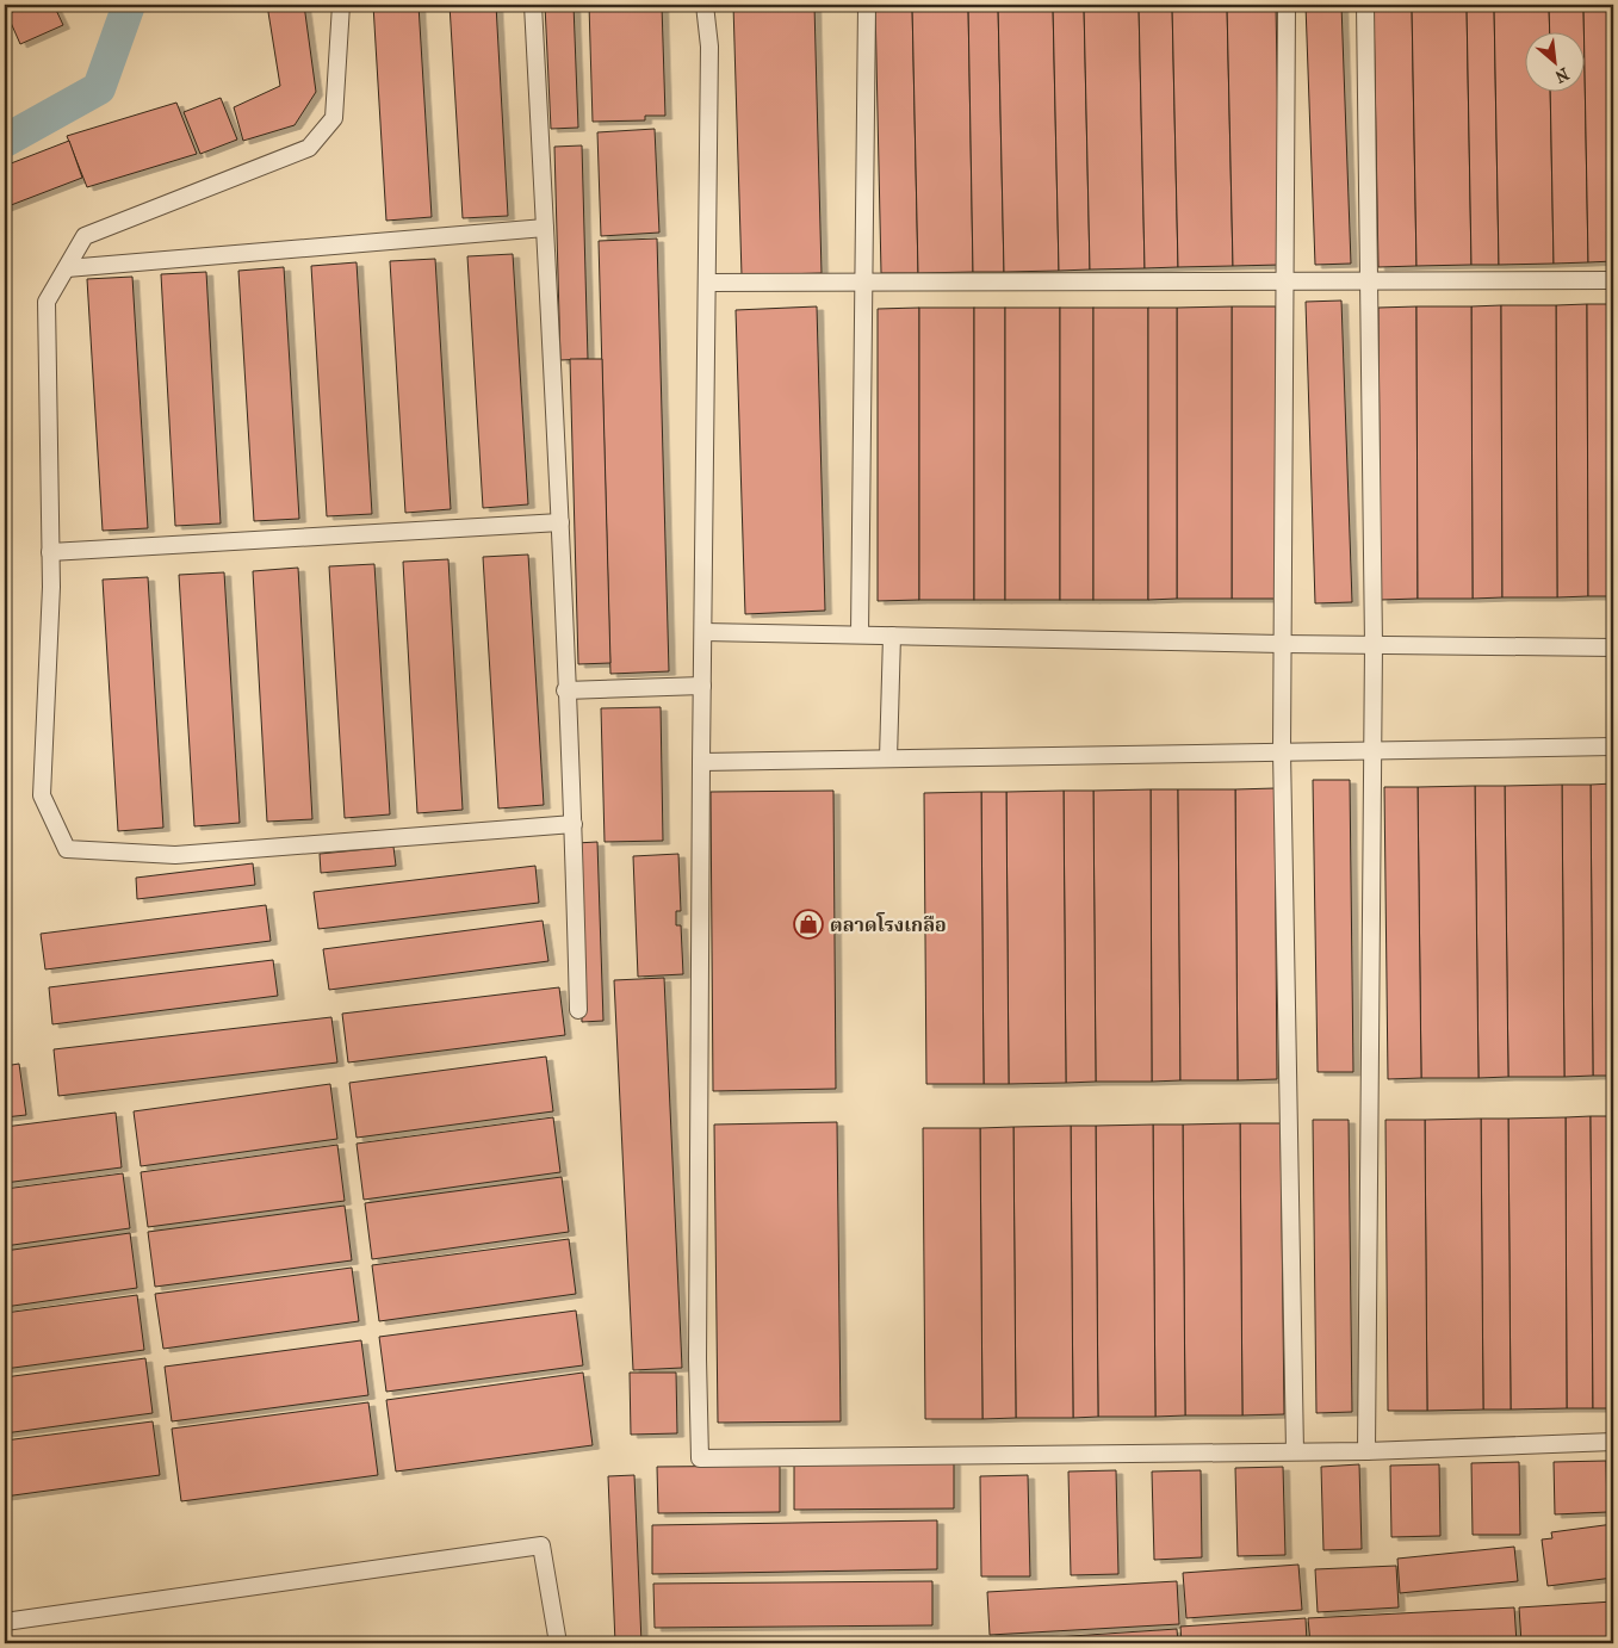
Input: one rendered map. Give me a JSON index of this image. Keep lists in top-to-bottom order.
{
  "places": {
    "shop": ["ตลาดโรงเกลือ"]
  },
  "north": "bottom right"
}
